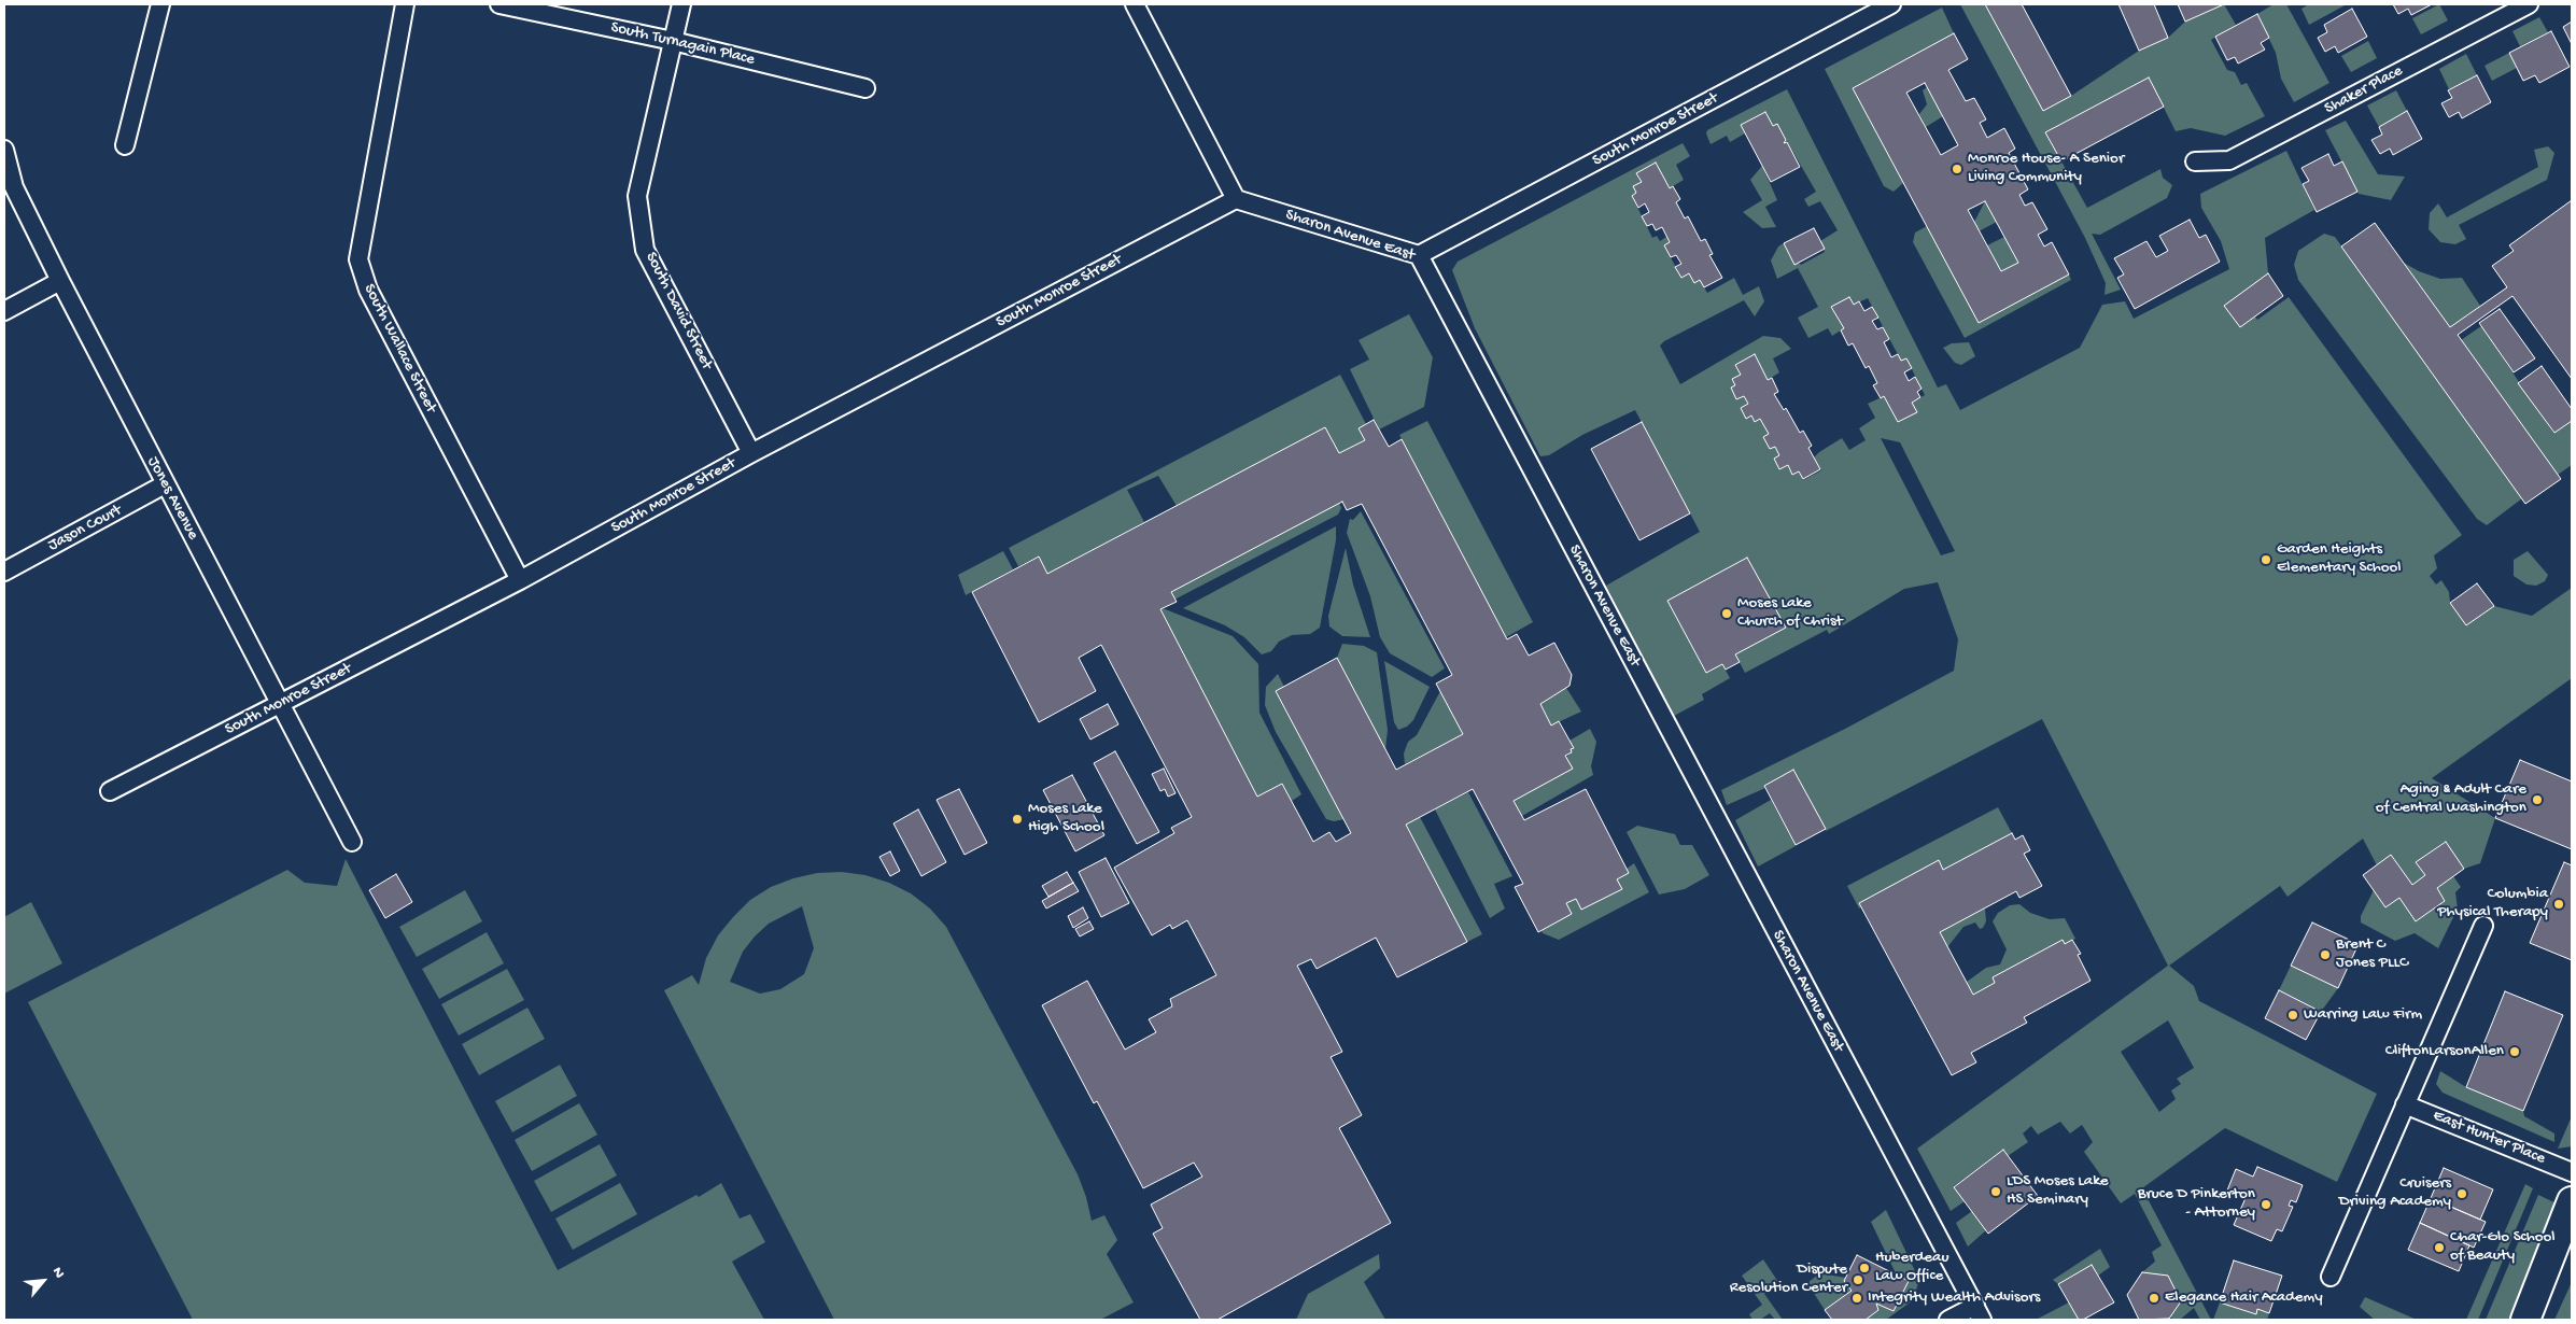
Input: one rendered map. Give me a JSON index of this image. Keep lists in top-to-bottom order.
{
  "streets": {
    "street": [
      "South Turnagain Place",
      "Shaker Place",
      "South Monroe Street",
      "Sharon Avenue East",
      "South David Street",
      "South Wallace Street",
      "Jones Avenue",
      "Jason Court",
      "East Hunter Place"
    ]
  },
  "crossings": [
    ["South Turnagain Place", "South David Street"],
    ["South Monroe Street", "Sharon Avenue East"],
    ["South Monroe Street", "South David Street"],
    ["South Monroe Street", "South Wallace Street"],
    ["South Monroe Street", "Jones Avenue"],
    ["Jones Avenue", "Jason Court"]
  ],
  "places": [
    "Monroe House- A Senior Living Community",
    "Garden Heights Elementary School",
    "Moses Lake Church of Christ",
    "Aging & Adult Care of Central Washington",
    "Moses Lake High School",
    "Columbia Physical Therapy",
    "Brent C Jones PLLC",
    "Warring Law Firm",
    "CliftonLarsonAllen",
    "LDS Moses Lake HS Seminary",
    "Cruisers Driving Academy",
    "Bruce D Pinkerton - Attorney",
    "Char-Glo School of Beauty",
    "Huberdeau Law Office",
    "Dispute Resolution Center",
    "Integrity Wealth Advisors",
    "Elegance Hair Academy"
  ],
  "north": "top right"
}
